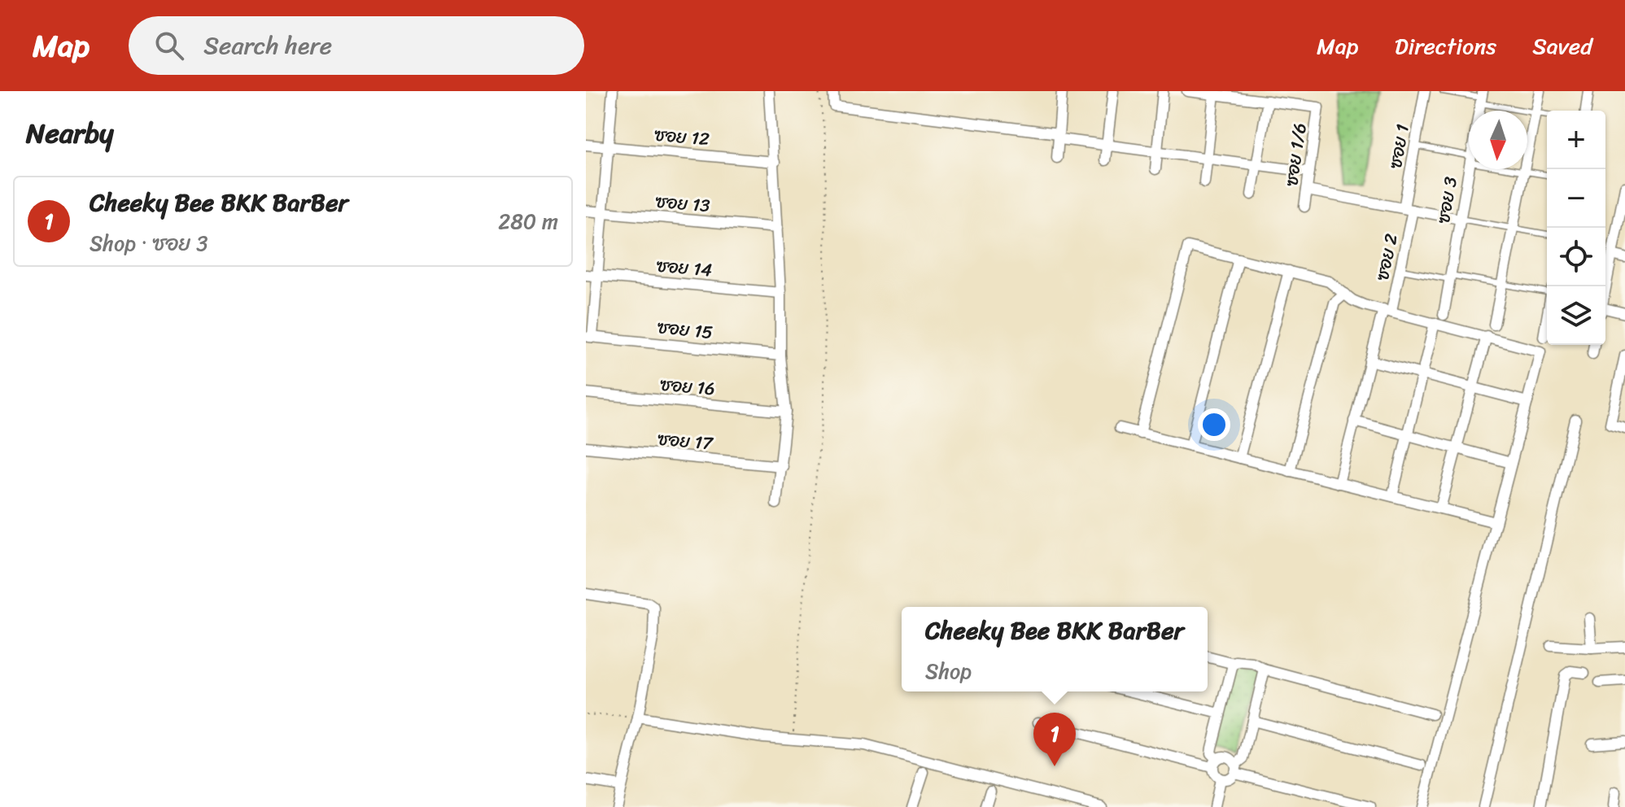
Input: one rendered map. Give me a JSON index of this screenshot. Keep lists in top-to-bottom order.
{
  "streets": {
    "street": [
      "ซอย 12",
      "ซอย 1",
      "ซอย 1/6",
      "ซอย 3",
      "ซอย 13",
      "ซอย 2",
      "ซอย 14",
      "ซอย 15",
      "ซอย 16",
      "ซอย 17"
    ]
  },
  "crossings": [
    ["ซอย 1", "ซอย 2"]
  ],
  "north": "bottom",
  "page": {
    "header": "Map",
    "search": "Search here",
    "nav": ["Map", "Directions", "Saved"],
    "heading": "Nearby",
    "map_buttons": ["+", "−"],
    "list": [
      {
        "mark": "1",
        "name": "Cheeky Bee BKK BarBer",
        "note": "Shop · ซอย 3",
        "value": "280 m"
      }
    ],
    "popup": ["Cheeky Bee BKK BarBer", "Shop"],
    "pins": "1"
  }
}
